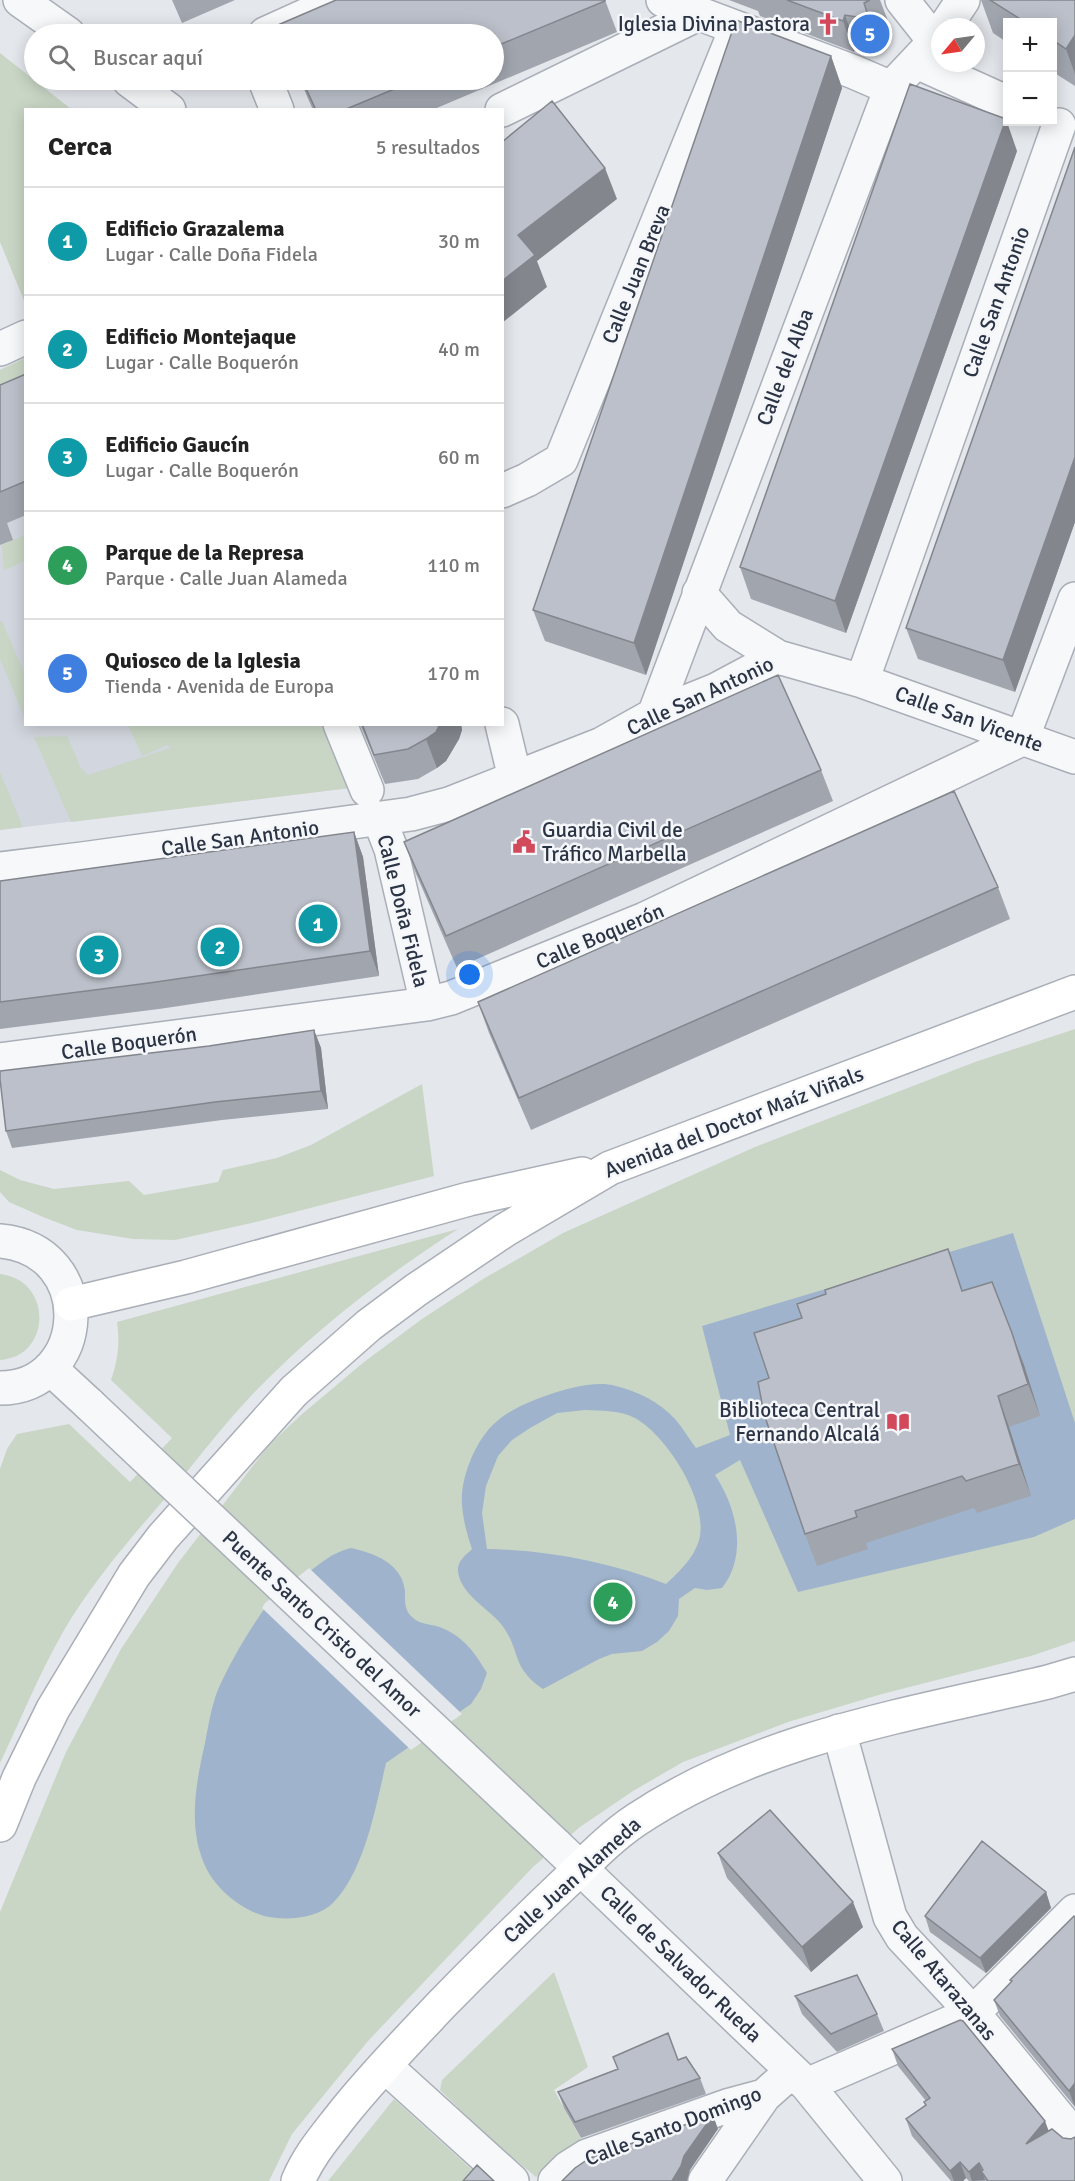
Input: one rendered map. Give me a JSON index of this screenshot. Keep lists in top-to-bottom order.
{
  "streets": {
    "street": [
      "Calle Juan Breva",
      "Calle San Antonio",
      "Calle del Alba",
      "Calle San Vicente",
      "Calle Doña Fidela",
      "Calle Boquerón",
      "Avenida del Doctor Maíz Viñals",
      "Puente Santo Cristo del Amor",
      "Calle Juan Alameda",
      "Calle de Salvador Rueda",
      "Calle Atarazanas",
      "Calle Santo Domingo"
    ]
  },
  "crossings": [
    ["Calle San Antonio", "Calle del Alba"],
    ["Calle San Antonio", "Calle San Vicente"],
    ["Calle San Antonio", "Calle Doña Fidela"],
    ["Calle San Vicente", "Calle Boquerón"],
    ["Calle Doña Fidela", "Calle Boquerón"],
    ["Puente Santo Cristo del Amor", "Calle de Salvador Rueda"],
    ["Calle Juan Alameda", "Calle de Salvador Rueda"],
    ["Calle Juan Alameda", "Calle Atarazanas"],
    ["Calle de Salvador Rueda", "Calle Santo Domingo"],
    ["Calle Atarazanas", "Calle Santo Domingo"]
  ],
  "places": {
    "church": ["Iglesia Divina Pastora"],
    "public building": ["Guardia Civil de Tráfico Marbella"],
    "library": ["Biblioteca Central Fernando Alcalá"]
  },
  "north": "bottom left",
  "page": {
    "pins": [
      "5",
      "1",
      "2",
      "3",
      "4"
    ],
    "map_buttons": ["+", "−"],
    "search": "Buscar aquí",
    "heading": ["Cerca", "5 resultados"],
    "list": [
      {
        "mark": "1",
        "name": "Edificio Grazalema",
        "note": "Lugar · Calle Doña Fidela",
        "value": "30 m"
      },
      {
        "mark": "2",
        "name": "Edificio Montejaque",
        "note": "Lugar · Calle Boquerón",
        "value": "40 m"
      },
      {
        "mark": "3",
        "name": "Edificio Gaucín",
        "note": "Lugar · Calle Boquerón",
        "value": "60 m"
      },
      {
        "mark": "4",
        "name": "Parque de la Represa",
        "note": "Parque · Calle Juan Alameda",
        "value": "110 m"
      },
      {
        "mark": "5",
        "name": "Quiosco de la Iglesia",
        "note": "Tienda · Avenida de Europa",
        "value": "170 m"
      }
    ]
  }
}
